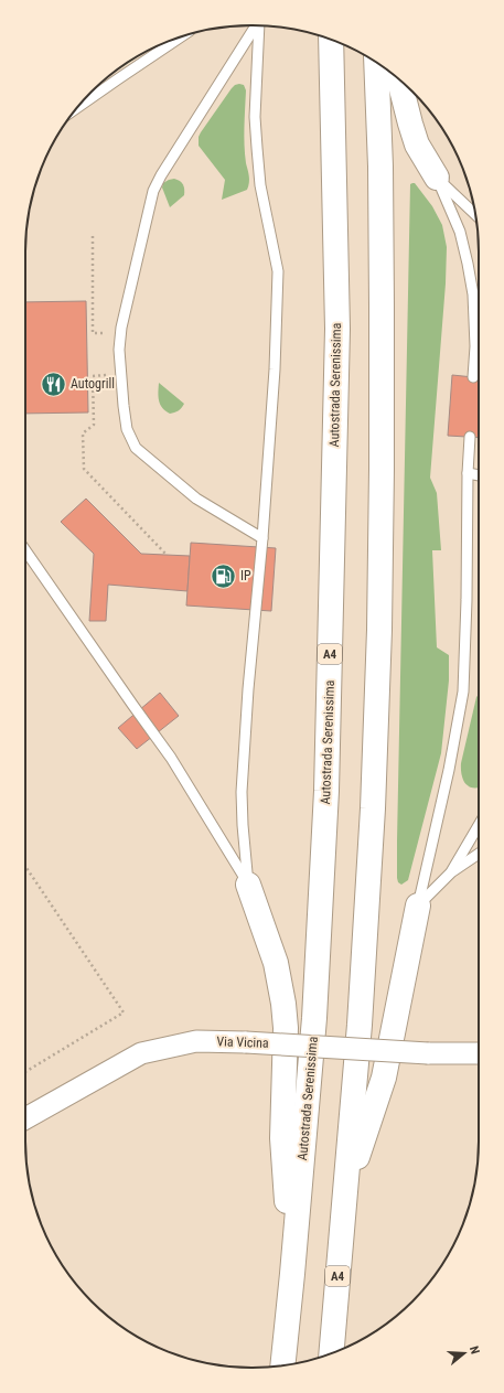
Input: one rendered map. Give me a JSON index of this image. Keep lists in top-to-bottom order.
{
  "streets": {
    "highway": ["Autostrada Serenissima", "A4"],
    "street": ["Via Vicina"]
  },
  "places": {
    "restaurant": ["Autogrill"],
    "fuel station": ["IP"]
  },
  "north": "right"
}
